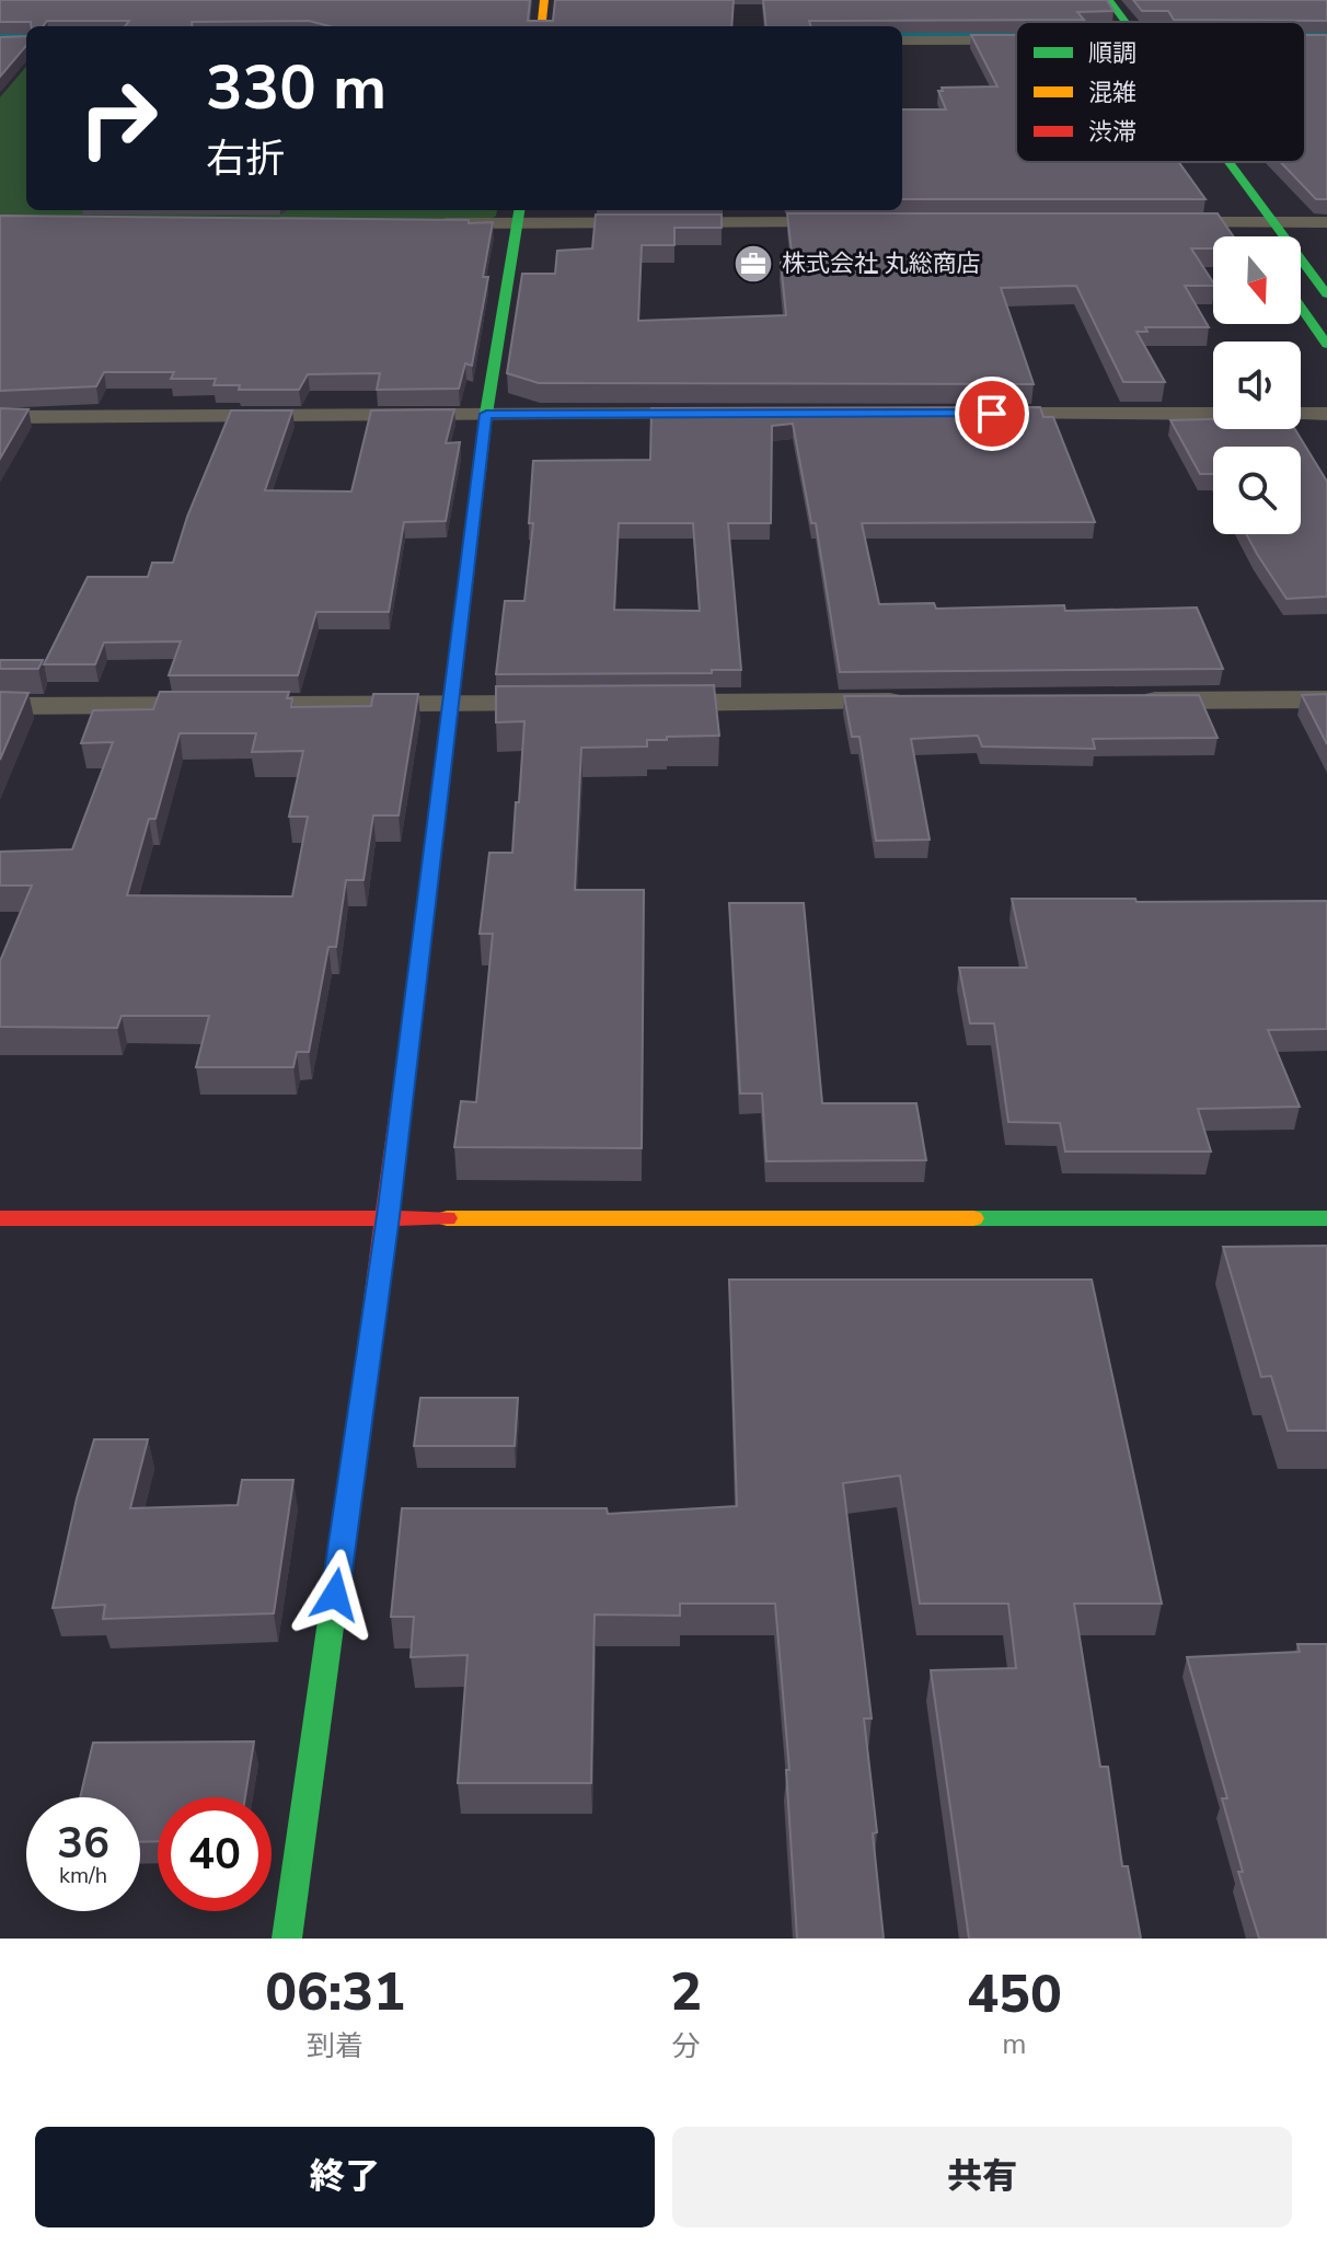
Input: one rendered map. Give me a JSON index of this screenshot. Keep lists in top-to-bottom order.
{
  "places": {
    "office": ["株式会社 丸総商店"]
  },
  "legend": ["順調", "混雑", "渋滞"],
  "north": "bottom",
  "page": {
    "turn": ["330 m", "右折"],
    "speed": "36 km/h",
    "limit": "40",
    "eta": [
      "06:31",
      "到着",
      "2",
      "分",
      "450",
      "m"
    ],
    "buttons": ["終了", "共有"]
  }
}
